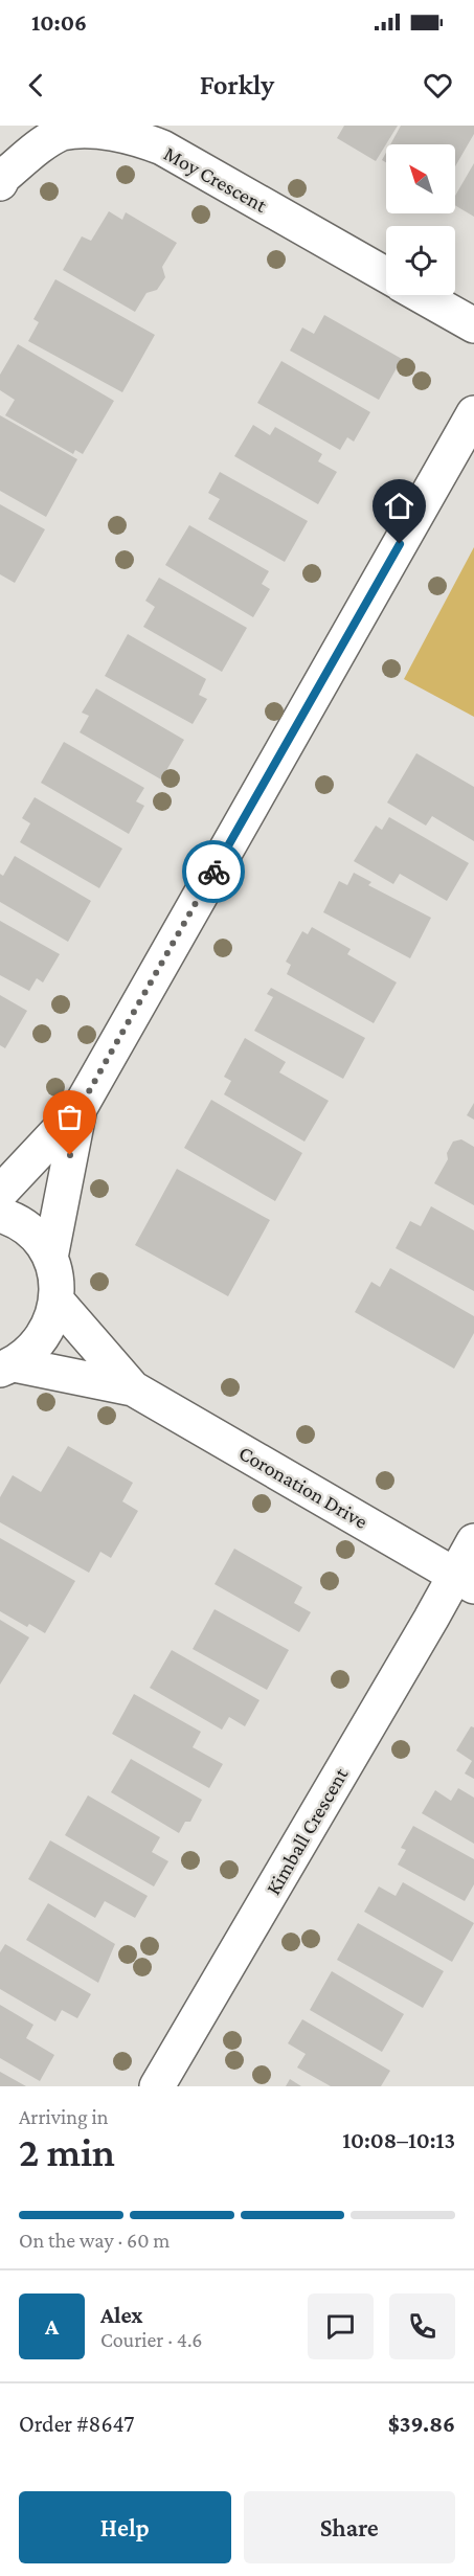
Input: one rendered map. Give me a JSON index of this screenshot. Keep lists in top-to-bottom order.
{
  "streets": {
    "street": ["Moy Crescent", "Coronation Drive", "Kimball Crescent"]
  },
  "crossings": [
    ["Coronation Drive", "Kimball Crescent"]
  ],
  "north": "top left",
  "page": {
    "status": "10:06",
    "header": "Forkly",
    "heading": ["2 min", "Arriving in", "10:08–10:13"],
    "panel": [
      "Alex",
      "Courier · 4.6",
      "Order #8647",
      "$39.86"
    ],
    "bar": "On the way · 60 m",
    "round": "A",
    "buttons": ["Help", "Share"]
  }
}
